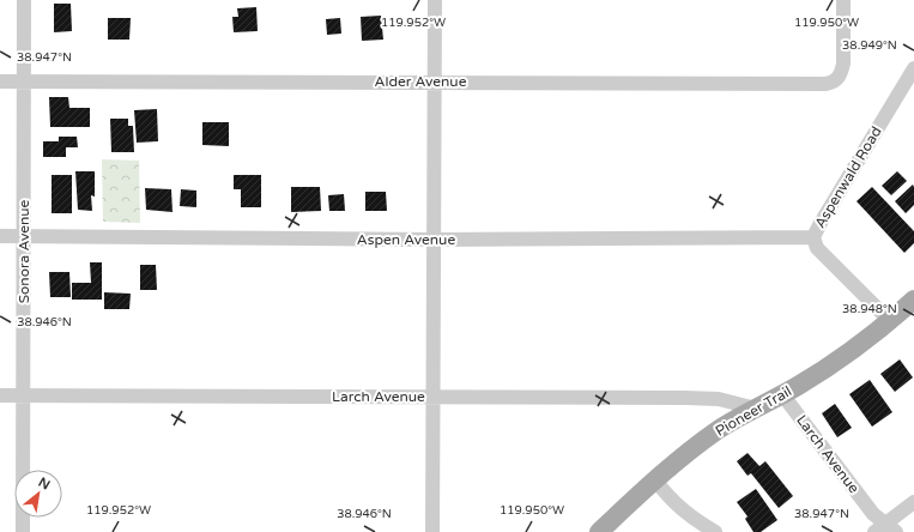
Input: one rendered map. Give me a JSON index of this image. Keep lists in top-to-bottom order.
{
  "streets": {
    "main road": ["Pioneer Trail"],
    "street": [
      "Alder Avenue",
      "Aspenwald Road",
      "Aspen Avenue",
      "Sonora Avenue",
      "Larch Avenue"
    ]
  },
  "crossings": [
    ["Alder Avenue", "Sonora Avenue"],
    ["Aspenwald Road", "Aspen Avenue"],
    ["Aspenwald Road", "Pioneer Trail"],
    ["Aspen Avenue", "Sonora Avenue"],
    ["Sonora Avenue", "Larch Avenue"],
    ["Larch Avenue", "Pioneer Trail"]
  ],
  "north": "top right",
  "coordinates": [
    "119.950°W",
    "119.952°W",
    "38.949°N",
    "38.947°N",
    "38.948°N",
    "38.946°N"
  ]
}
